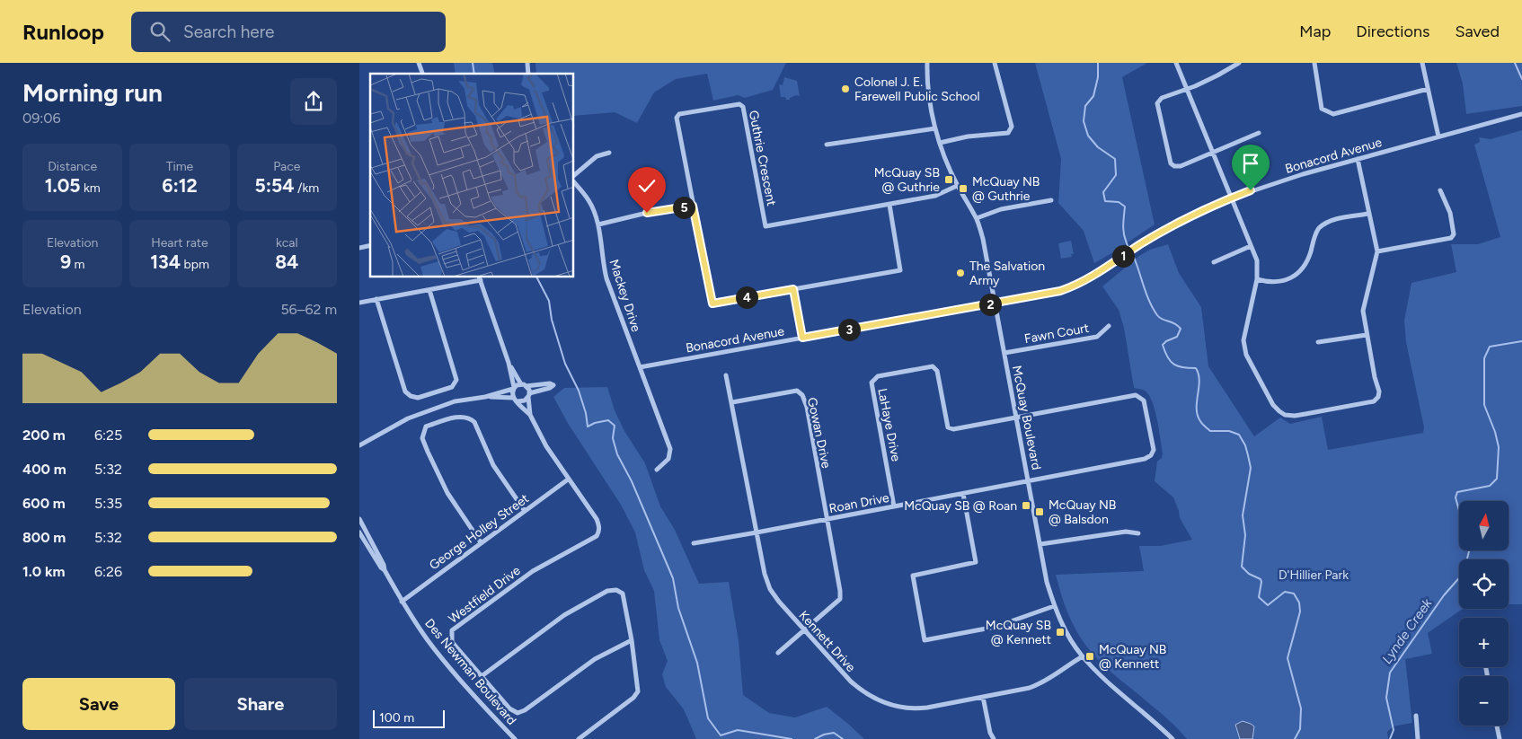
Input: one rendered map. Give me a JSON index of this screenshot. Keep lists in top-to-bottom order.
{
  "streets": {
    "street": [
      "Bonacord Avenue",
      "Guthrie Crescent",
      "Mackey Drive",
      "Fawn Court",
      "McQuay Boulevard",
      "LaHaye Drive",
      "Gowan Drive",
      "Roan Drive",
      "George Holley Street",
      "Westfield Drive",
      "Kennett Drive",
      "Des Newman Boulevard"
    ]
  },
  "crossings": [
    ["Bonacord Avenue", "Mackey Drive"],
    ["Bonacord Avenue", "McQuay Boulevard"],
    ["Guthrie Crescent", "McQuay Boulevard"],
    ["Fawn Court", "McQuay Boulevard"],
    ["McQuay Boulevard", "LaHaye Drive"],
    ["McQuay Boulevard", "Roan Drive"],
    ["McQuay Boulevard", "Kennett Drive"],
    ["LaHaye Drive", "Roan Drive"],
    ["Gowan Drive", "Roan Drive"],
    ["Gowan Drive", "Kennett Drive"],
    ["Roan Drive", "Kennett Drive"],
    ["George Holley Street", "Westfield Drive"],
    ["George Holley Street", "Des Newman Boulevard"]
  ],
  "water": ["Lynde Creek"],
  "parks": ["D'Hillier Park"],
  "places": {
    "other": ["Colonel J. E. Farewell Public School", "The Salvation Army"],
    "transit": [
      "McQuay SB @ Guthrie",
      "McQuay NB @ Guthrie",
      "McQuay SB @ Roan",
      "McQuay NB @ Balsdon",
      "McQuay SB @ Kennett",
      "McQuay NB @ Kennett"
    ]
  },
  "scale_bar": "100 m",
  "north": "top",
  "page": {
    "header": "Runloop",
    "search": "Search here",
    "nav": ["Map", "Directions", "Saved"],
    "heading": ["Morning run", "09:06"],
    "stats": [
      ["Distance", "1.05 km"],
      ["Time", "6:12"],
      ["Pace", "5:54 /km"],
      ["Elevation", "9 m"],
      ["Heart rate", "134 bpm"],
      ["kcal", "84"]
    ],
    "pins": [
      "5",
      "1",
      "4",
      "2",
      "3"
    ],
    "chart": ["Elevation", "56–62 m"],
    "list": [
      {
        "name": "200 m",
        "note": "6:25"
      },
      {
        "name": "400 m",
        "note": "5:32"
      },
      {
        "name": "600 m",
        "note": "5:35"
      },
      {
        "name": "800 m",
        "note": "5:32"
      },
      {
        "name": "1.0 km",
        "note": "6:26"
      }
    ],
    "map_buttons": ["+", "−"],
    "buttons": ["Save", "Share"],
    "scale": "100 m"
  }
}
